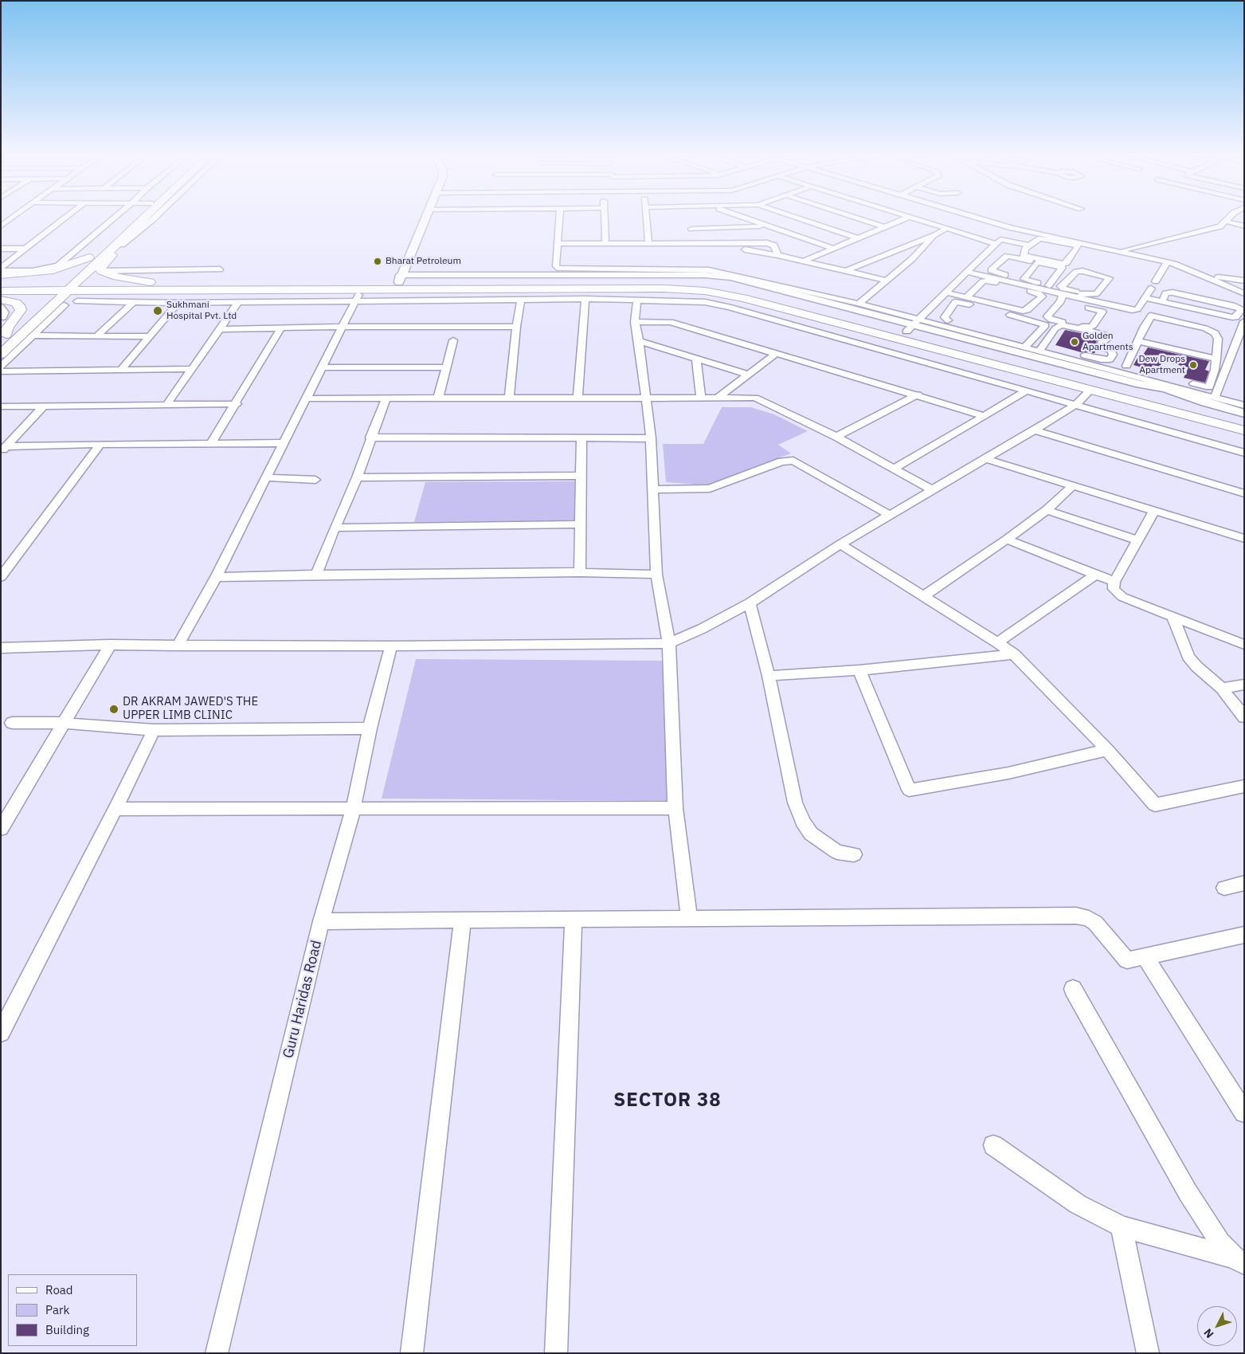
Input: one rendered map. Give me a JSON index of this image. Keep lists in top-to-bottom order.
{
  "streets": {
    "street": ["Guru Haridas Road"]
  },
  "districts": ["SECTOR 38"],
  "places": [
    "Bharat Petroleum",
    "Sukhmani Hospital Pvt. Ltd",
    "Golden Apartments",
    "Dew Drops Apartment",
    "DR AKRAM JAWED'S THE UPPER LIMB CLINIC"
  ],
  "legend": ["Road", "Park", "Building"],
  "north": "bottom left"
}
